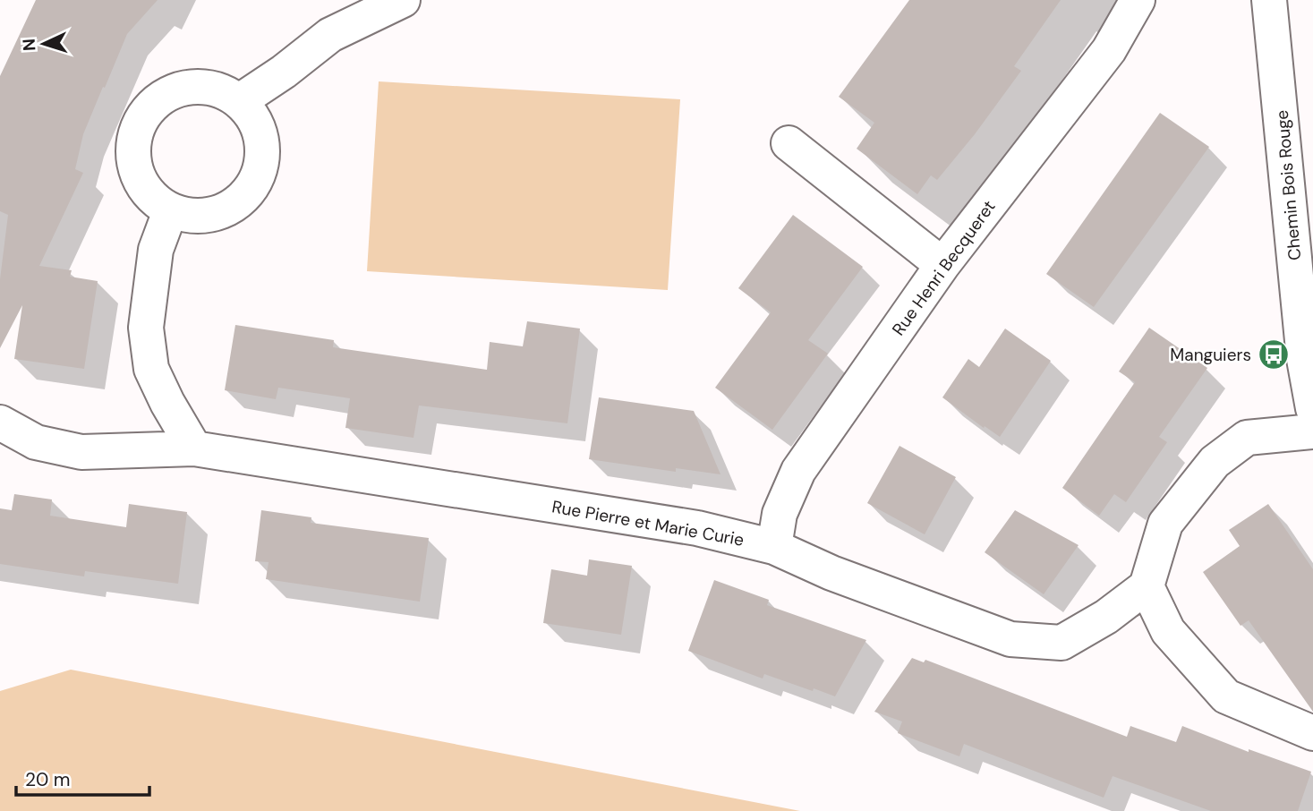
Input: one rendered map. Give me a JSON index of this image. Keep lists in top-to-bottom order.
{
  "streets": {
    "street": ["Chemin Bois Rouge", "Rue Henri Becqueret", "Rue Pierre et Marie Curie"]
  },
  "crossings": [
    ["Rue Henri Becqueret", "Rue Pierre et Marie Curie"]
  ],
  "places": {
    "bus stop": ["Manguiers"]
  },
  "scale_bar": "20 m",
  "north": "left"
}
